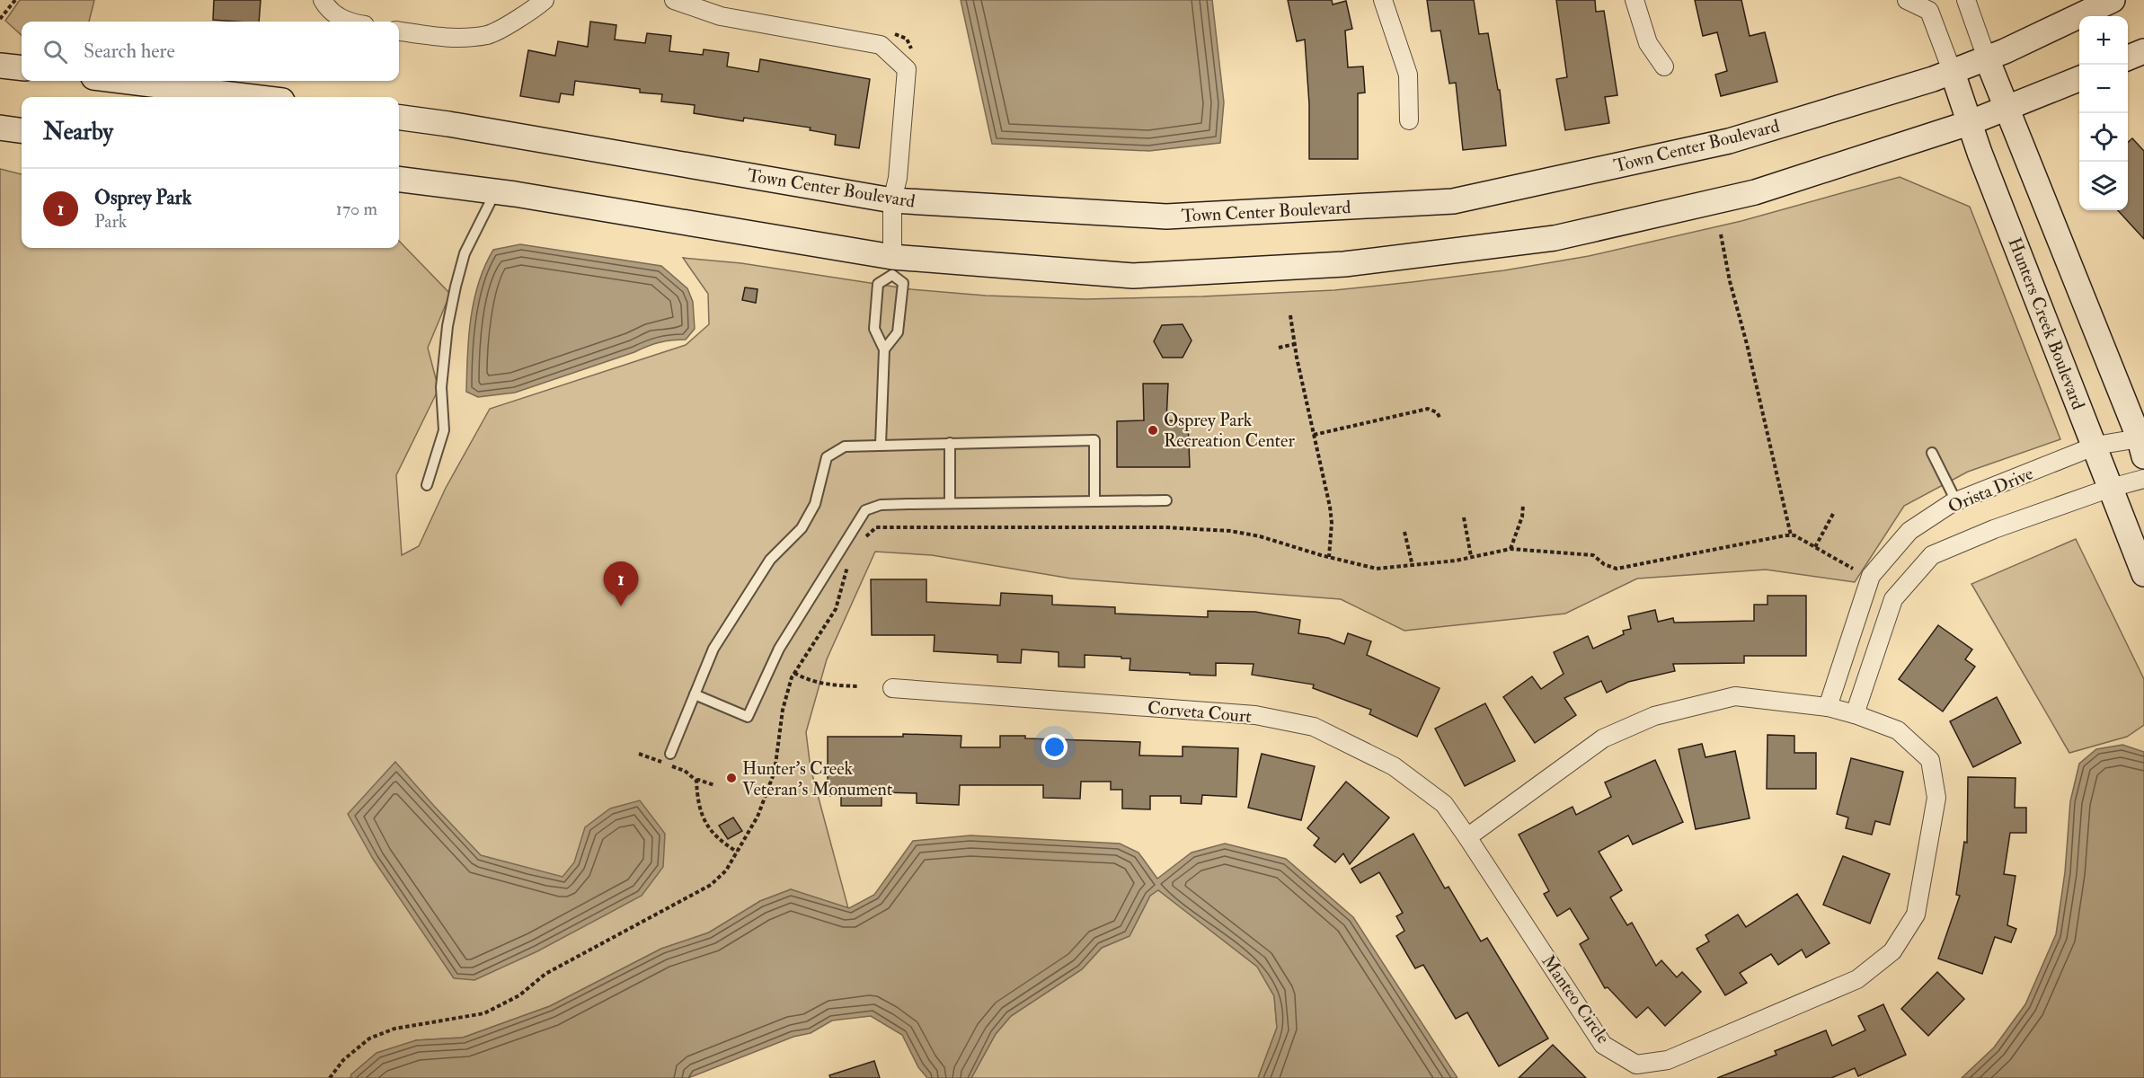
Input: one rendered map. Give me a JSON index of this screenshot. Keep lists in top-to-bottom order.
{
  "streets": {
    "street": [
      "Town Center Boulevard",
      "Hunters Creek Boulevard",
      "Orista Drive",
      "Corveta Court",
      "Manteo Circle"
    ]
  },
  "crossings": [
    ["Town Center Boulevard", "Hunters Creek Boulevard"],
    ["Hunters Creek Boulevard", "Orista Drive"],
    ["Orista Drive", "Manteo Circle"],
    ["Corveta Court", "Manteo Circle"]
  ],
  "places": ["Osprey Park Recreation Center", "Hunter's Creek Veteran's Monument"],
  "page": {
    "map_buttons": ["+", "−"],
    "search": "Search here",
    "heading": "Nearby",
    "list": [
      {
        "mark": "1",
        "name": "Osprey Park",
        "note": "Park",
        "value": "170 m"
      }
    ],
    "pins": "1"
  }
}
